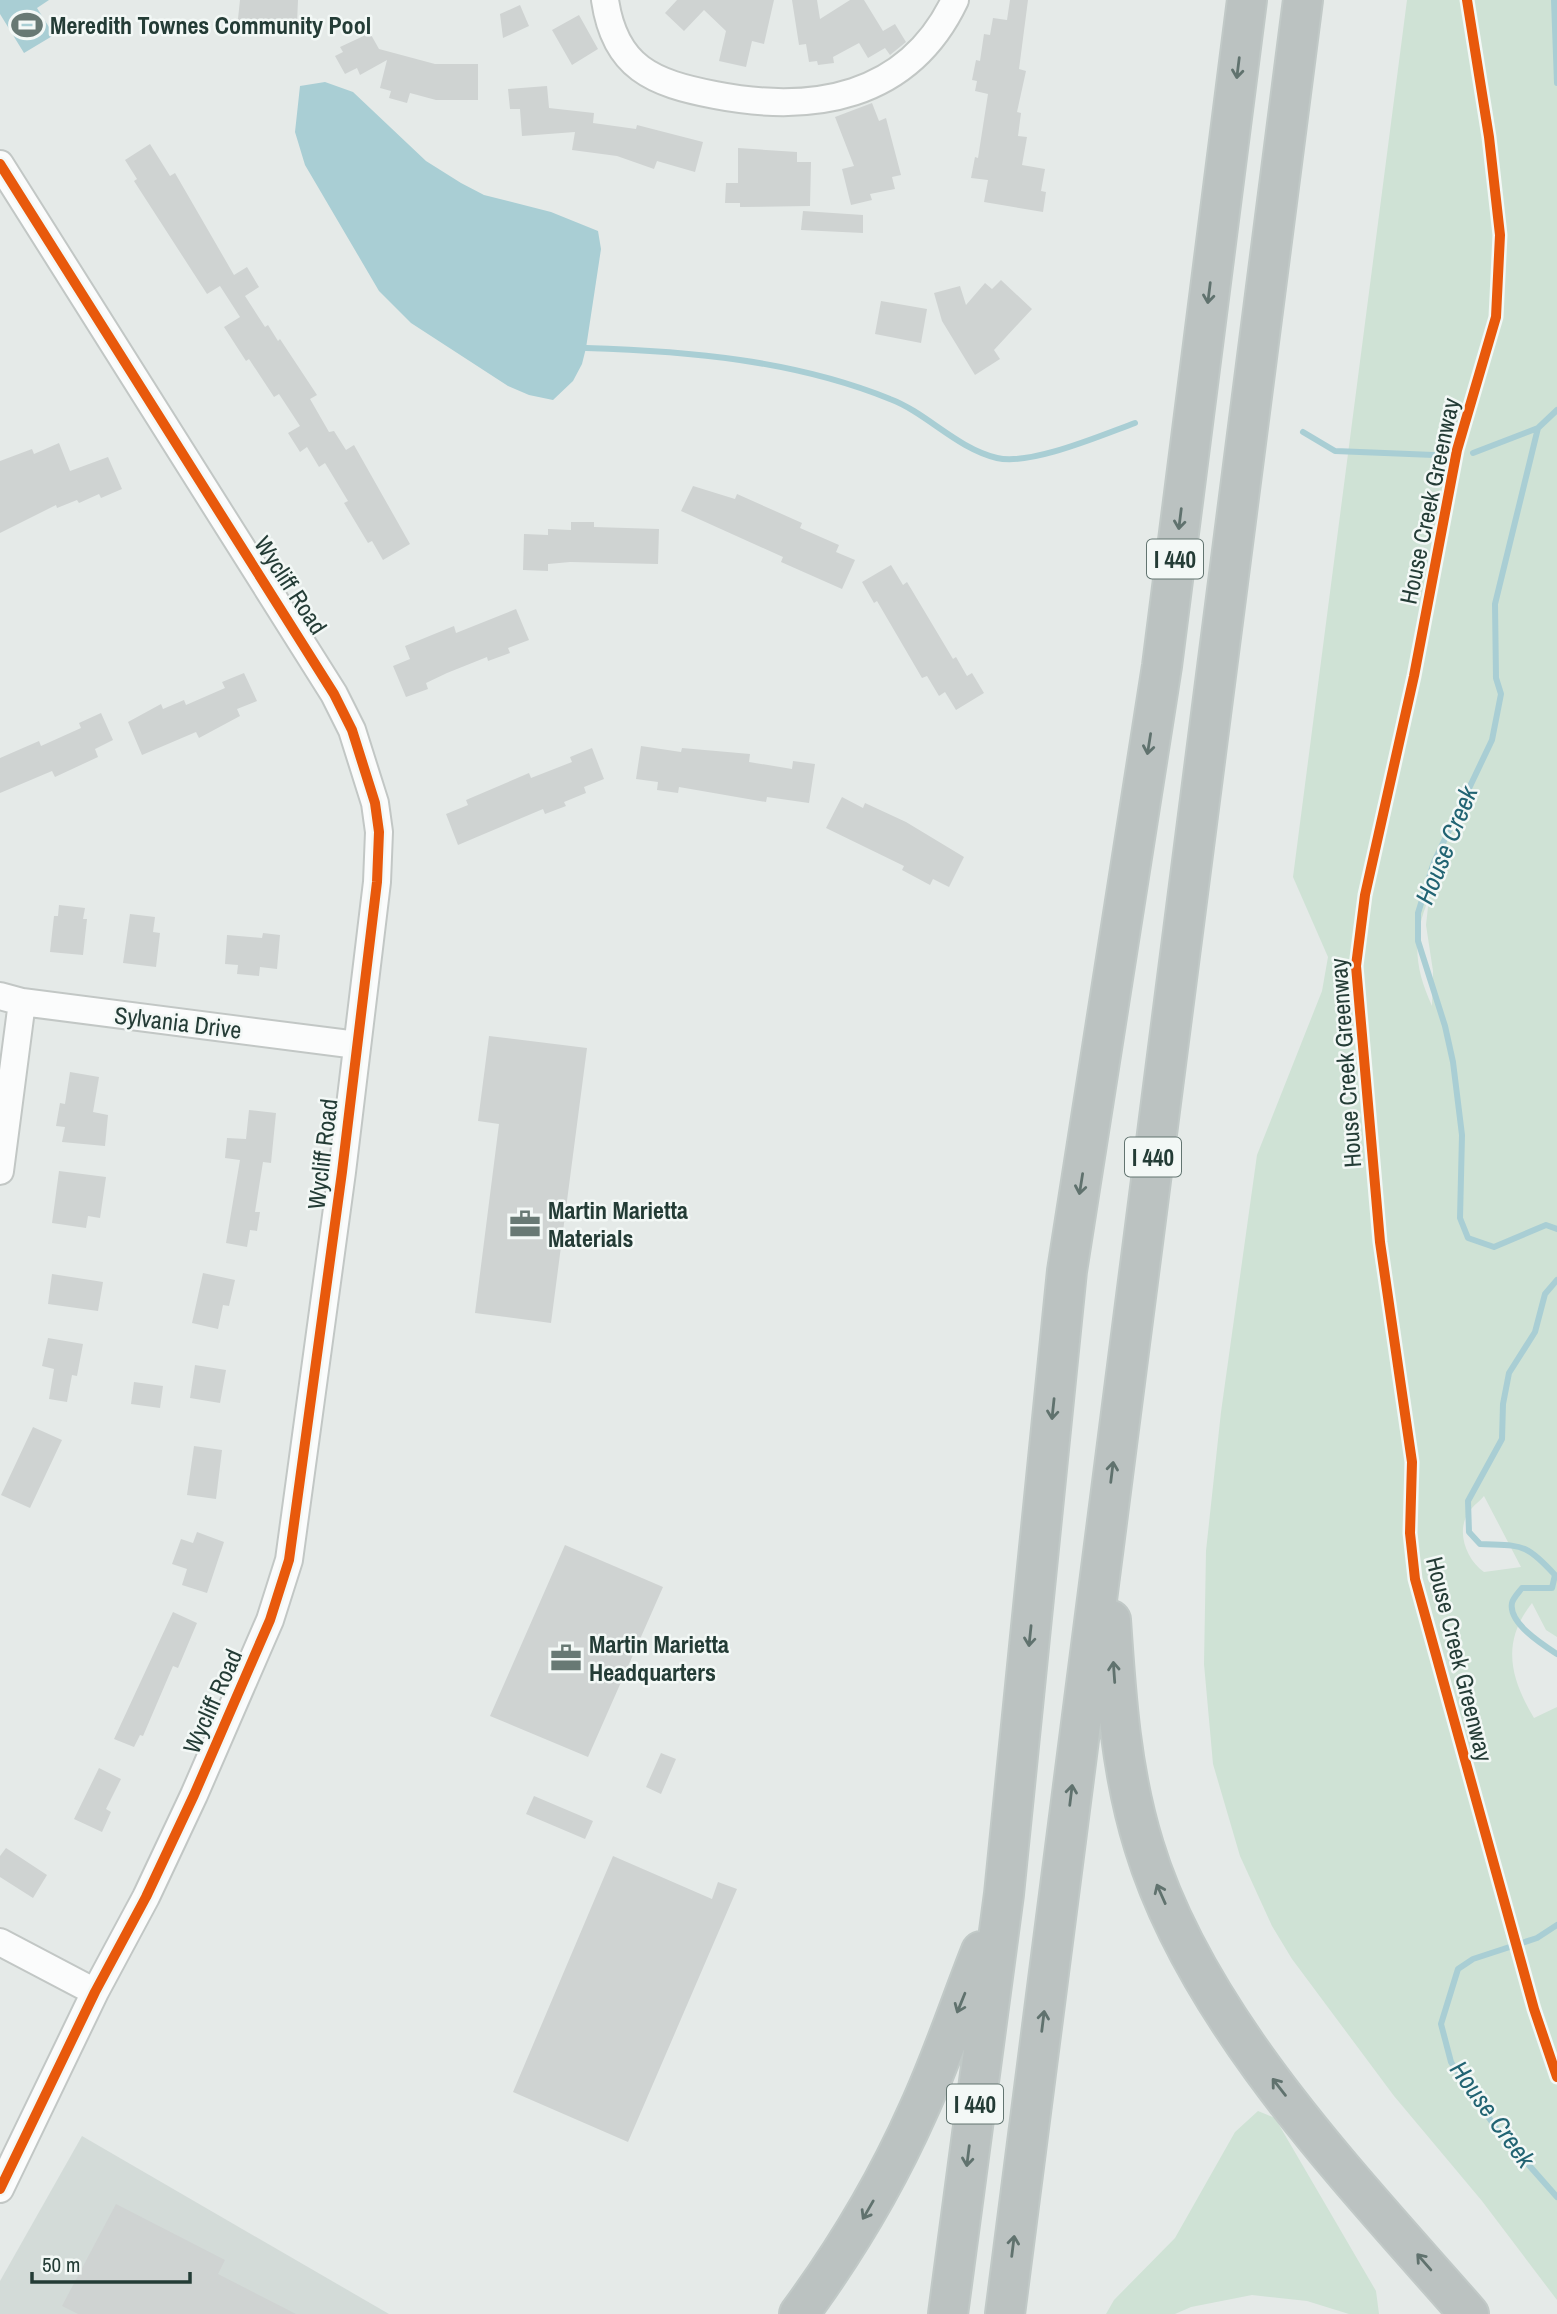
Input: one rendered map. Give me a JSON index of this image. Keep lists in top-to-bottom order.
{
  "streets": {
    "highway": ["I 440"],
    "street": ["Wycliff Road", "Sylvania Drive"],
    "cycle path": ["House Creek Greenway"]
  },
  "crossings": [
    ["Wycliff Road", "Sylvania Drive"]
  ],
  "water": ["House Creek"],
  "places": {
    "sports": ["Meredith Townes Community Pool"],
    "office": ["Martin Marietta Materials", "Martin Marietta Headquarters"]
  },
  "scale_bar": "50 m"
}
